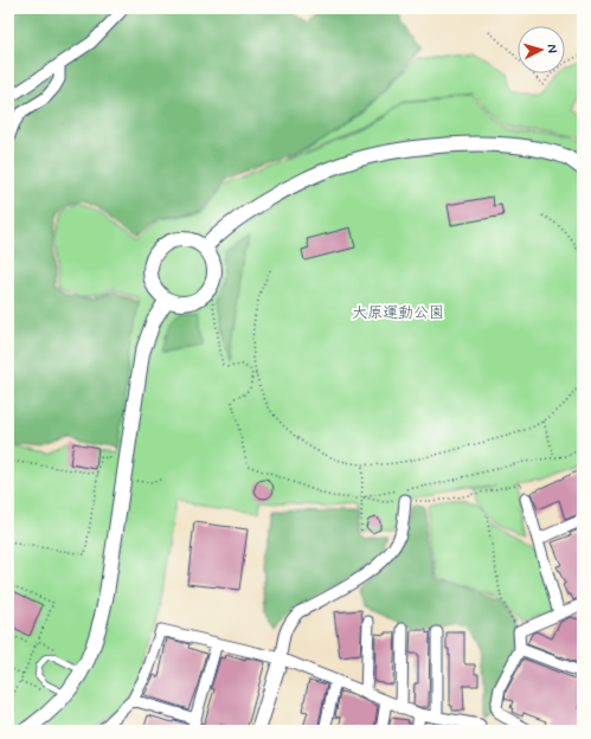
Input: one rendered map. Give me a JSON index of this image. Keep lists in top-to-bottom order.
{
  "parks": ["大原運動公園"],
  "north": "right"
}
